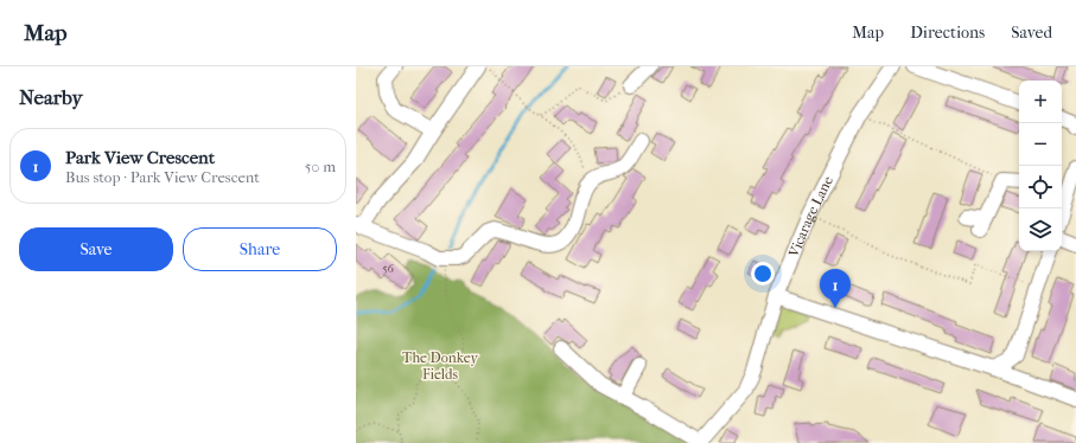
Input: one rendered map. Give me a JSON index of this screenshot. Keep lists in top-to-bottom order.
{
  "streets": {
    "street": ["Vicarage Lane"]
  },
  "parks": ["The Donkey Fields"],
  "house_numbers": ["56"],
  "page": {
    "header": "Map",
    "nav": ["Map", "Directions", "Saved"],
    "heading": "Nearby",
    "map_buttons": ["+", "−"],
    "list": [
      {
        "mark": "1",
        "name": "Park View Crescent",
        "note": "Bus stop · Park View Crescent",
        "value": "50 m"
      }
    ],
    "buttons": ["Save", "Share"],
    "pins": "1"
  }
}
